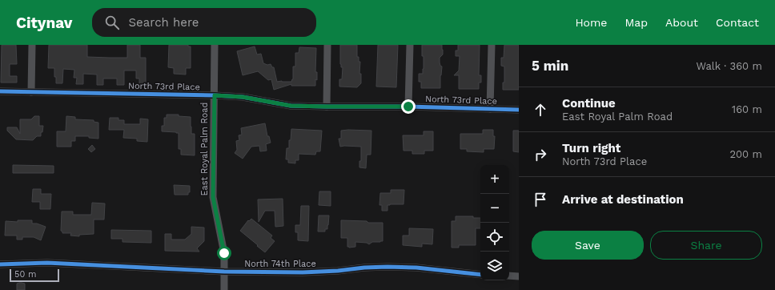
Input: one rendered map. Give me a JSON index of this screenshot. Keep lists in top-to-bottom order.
{
  "streets": {
    "street": ["North 73rd Place", "East Royal Palm Road", "North 74th Place"]
  },
  "crossings": [
    ["North 73rd Place", "East Royal Palm Road"],
    ["East Royal Palm Road", "North 74th Place"]
  ],
  "scale_bar": "50 m",
  "page": {
    "header": "Citynav",
    "search": "Search here",
    "nav": [
      "Home",
      "Map",
      "About",
      "Contact"
    ],
    "heading": ["5 min", "Walk · 360 m"],
    "list": [
      ["Continue", "East Royal Palm Road", "160 m"],
      ["Turn right", "North 73rd Place", "200 m"],
      "Arrive at destination"
    ],
    "map_buttons": ["+", "−"],
    "buttons": ["Save", "Share"],
    "scale": "50 m"
  }
}
